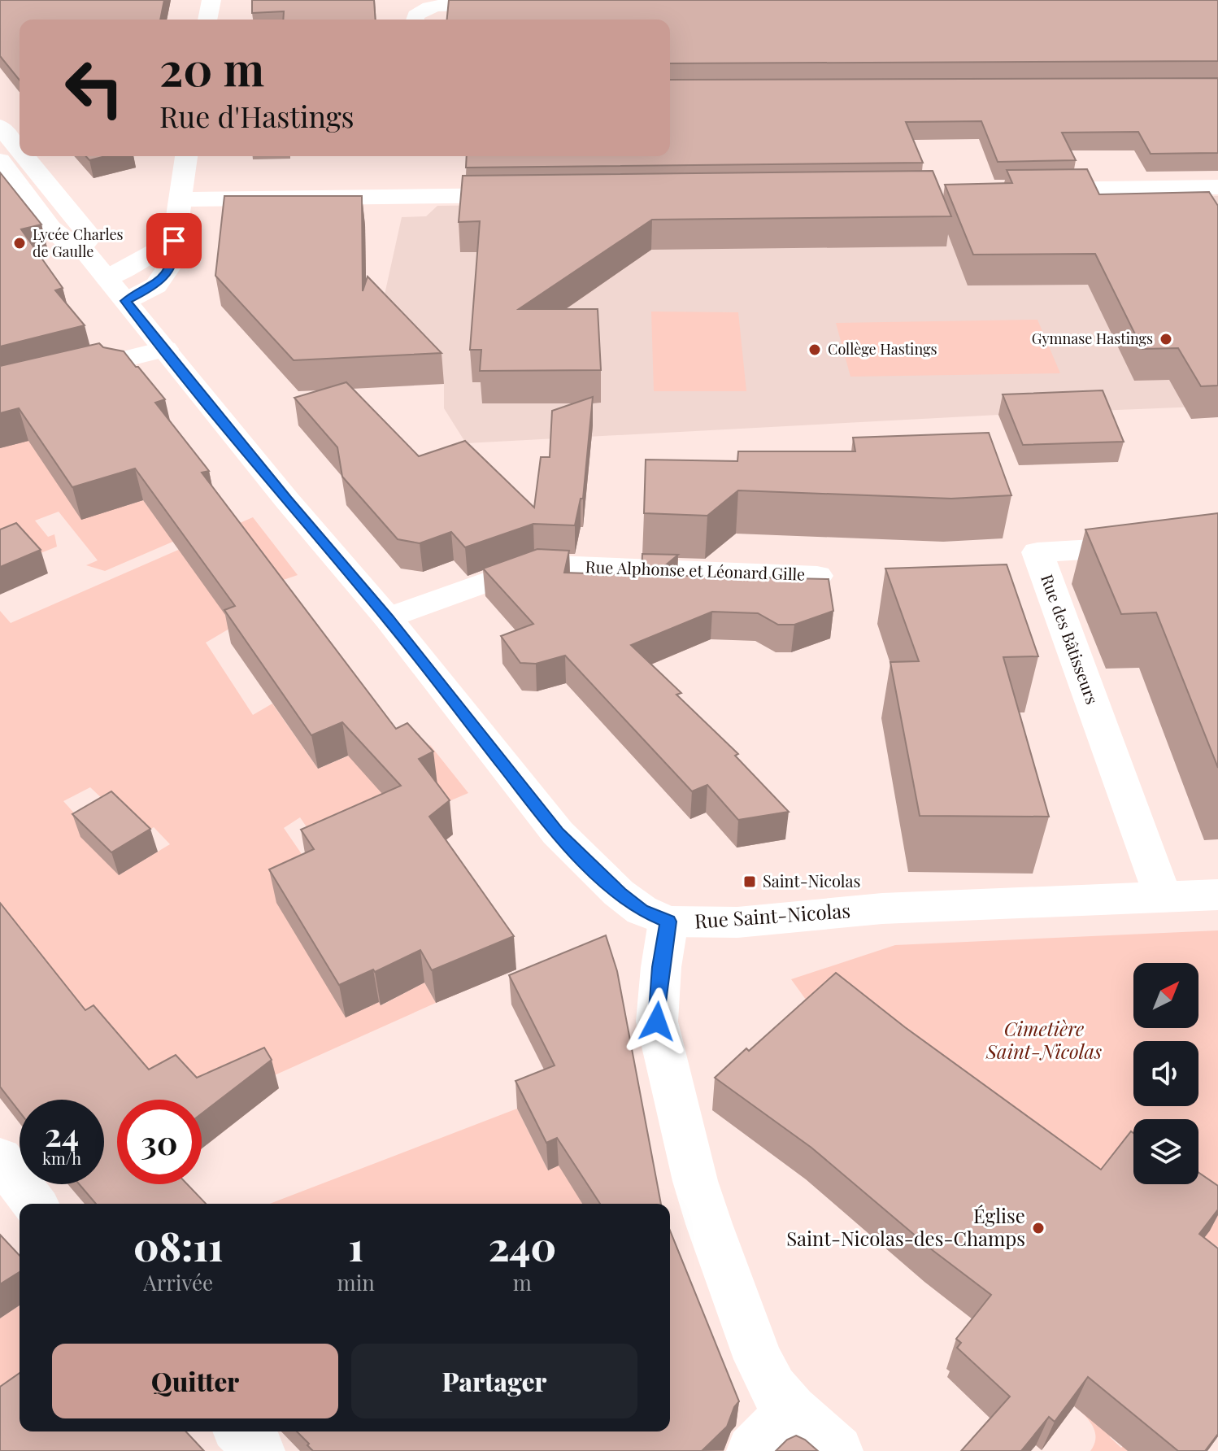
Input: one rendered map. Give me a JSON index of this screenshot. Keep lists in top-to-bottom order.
{
  "streets": {
    "street": ["Rue Alphonse et Léonard Gille", "Rue des Bâtisseurs", "Rue Saint-Nicolas"]
  },
  "crossings": [
    ["Rue des Bâtisseurs", "Rue Saint-Nicolas"]
  ],
  "parks": ["Cimetière Saint-Nicolas"],
  "places": {
    "other": [
      "Lycée Charles de Gaulle",
      "Gymnase Hastings",
      "Collège Hastings",
      "Église Saint-Nicolas-des-Champs"
    ],
    "transit": ["Saint-Nicolas"]
  },
  "north": "top right",
  "page": {
    "turn": ["20 m", "Rue d'Hastings"],
    "speed": "24 km/h",
    "limit": "30",
    "eta": [
      "08:11",
      "Arrivée",
      "1",
      "min",
      "240",
      "m"
    ],
    "buttons": ["Quitter", "Partager"]
  }
}
